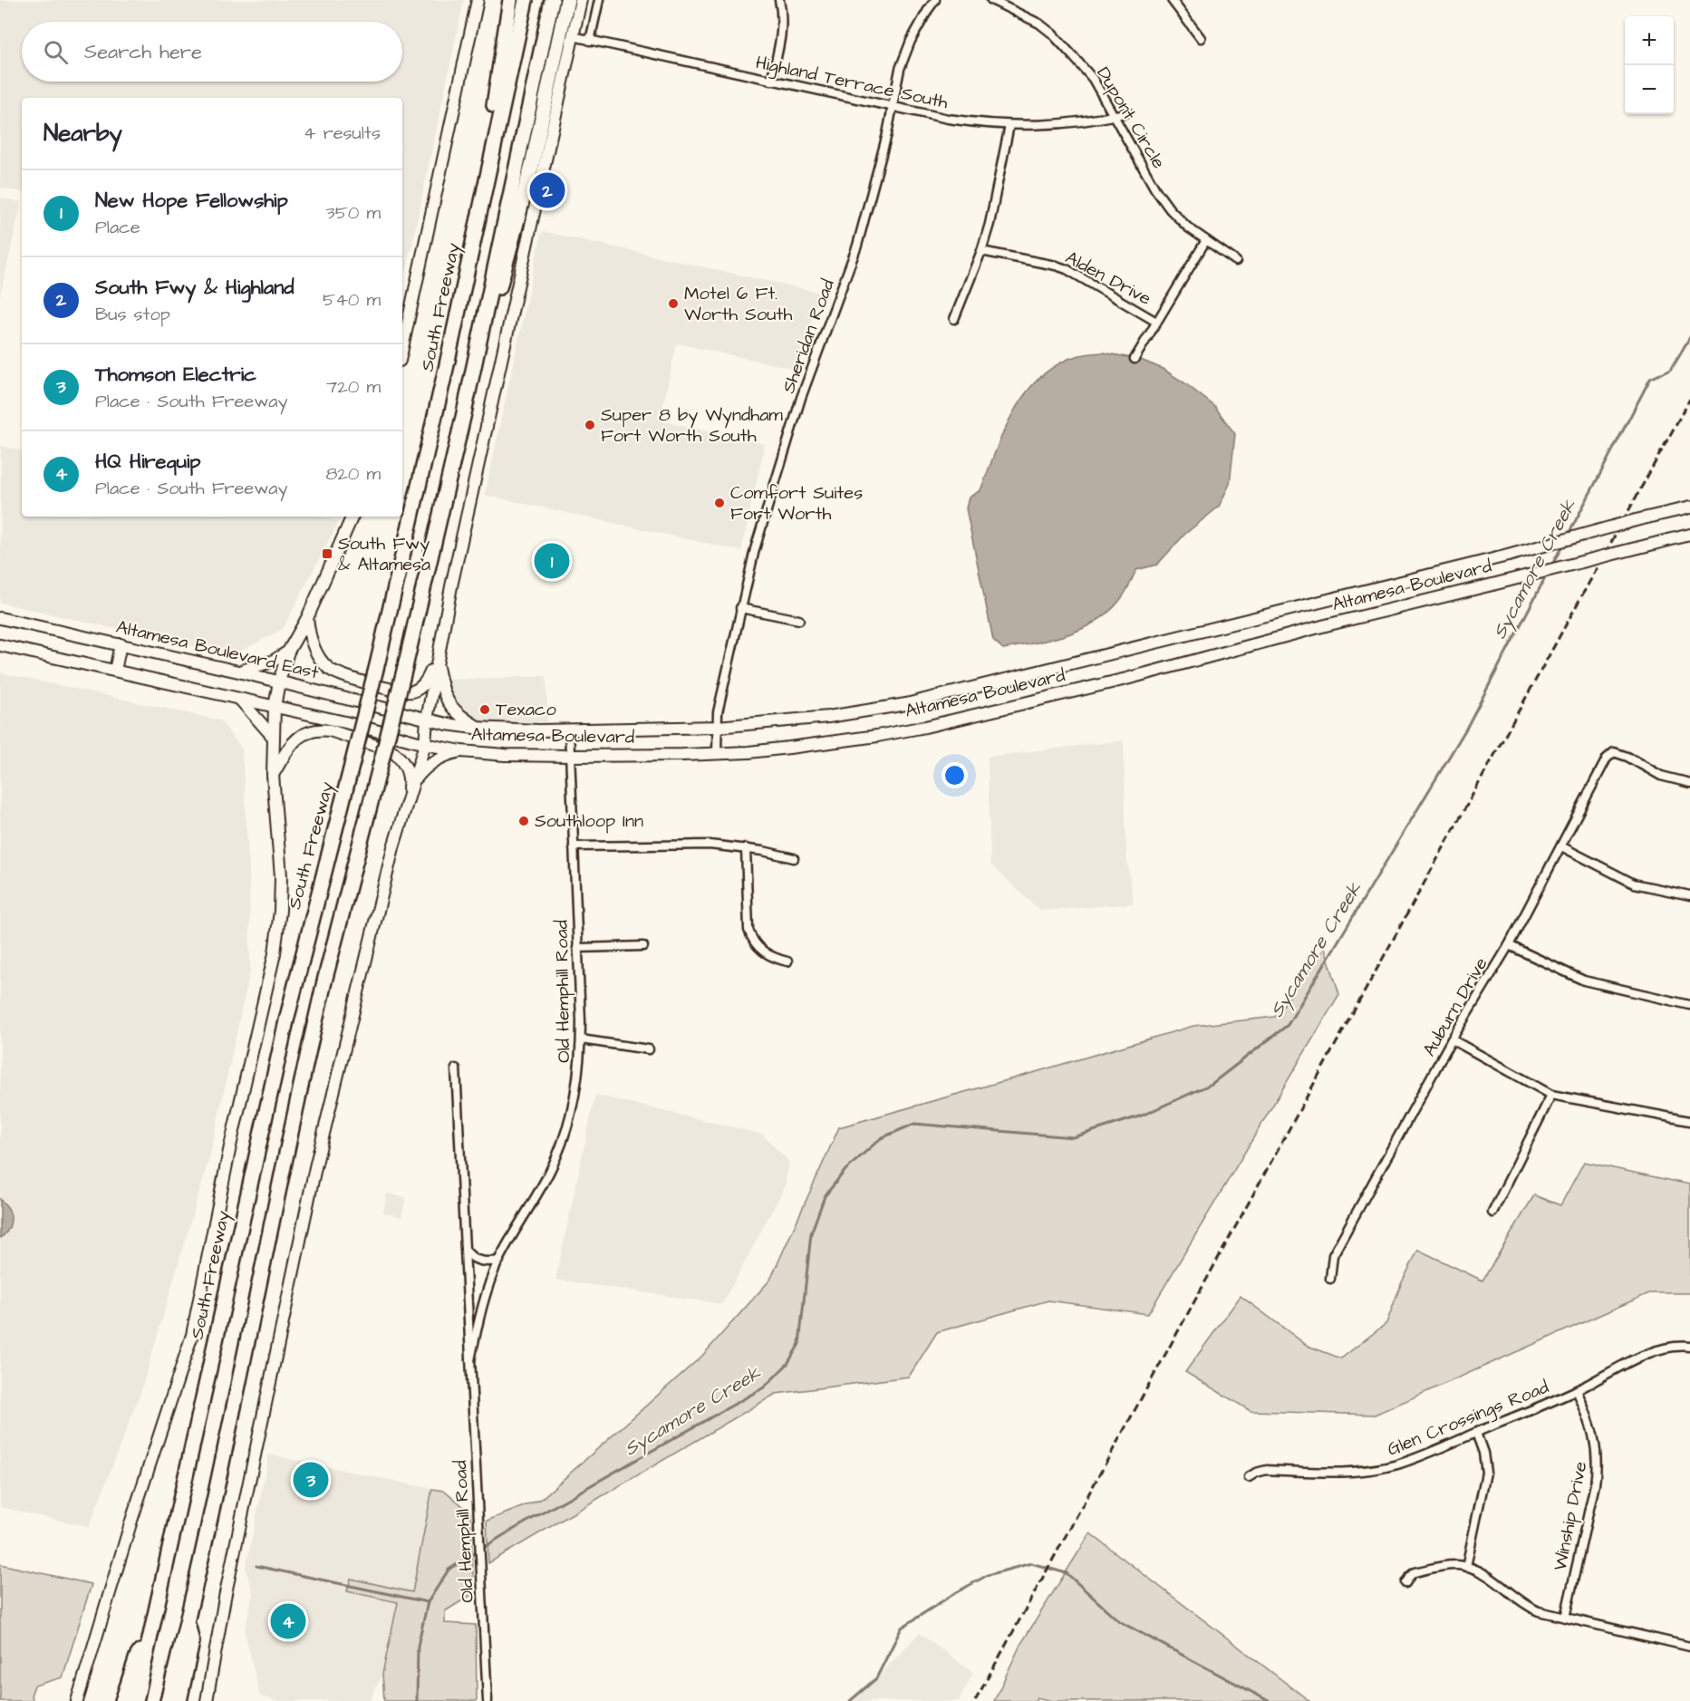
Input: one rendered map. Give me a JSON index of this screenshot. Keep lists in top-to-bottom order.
{
  "streets": {
    "highway": ["South Freeway"],
    "main road": ["Altamesa Boulevard", "Altamesa Boulevard East"],
    "street": [
      "Highland Terrace South",
      "Dupont Circle",
      "Alden Drive",
      "Sheridan Road",
      "Old Hemphill Road",
      "Auburn Drive",
      "Glen Crossings Road",
      "Winship Drive"
    ]
  },
  "crossings": [
    ["Highland Terrace South", "Dupont Circle"],
    ["Highland Terrace South", "Sheridan Road"],
    ["South Freeway", "Altamesa Boulevard"],
    ["South Freeway", "Altamesa Boulevard East"],
    ["Sheridan Road", "Altamesa Boulevard"],
    ["Altamesa Boulevard", "Altamesa Boulevard East"],
    ["Altamesa Boulevard", "Old Hemphill Road"],
    ["Glen Crossings Road", "Winship Drive"]
  ],
  "water": ["Sycamore Creek"],
  "places": {
    "other": [
      "Motel 6 Ft. Worth South",
      "Super 8 by Wyndham Fort Worth South",
      "Comfort Suites Fort Worth",
      "Texaco",
      "Southloop Inn"
    ],
    "transit": ["South Fwy & Altamesa"]
  },
  "page": {
    "map_buttons": ["+", "−"],
    "search": "Search here",
    "heading": ["Nearby", "4 results"],
    "list": [
      {
        "mark": "1",
        "name": "New Hope Fellowship",
        "note": "Place",
        "value": "350 m"
      },
      {
        "mark": "2",
        "name": "South Fwy & Highland",
        "note": "Bus stop",
        "value": "540 m"
      },
      {
        "mark": "3",
        "name": "Thomson Electric",
        "note": "Place · South Freeway",
        "value": "720 m"
      },
      {
        "mark": "4",
        "name": "HQ Hirequip",
        "note": "Place · South Freeway",
        "value": "820 m"
      }
    ],
    "pins": [
      "2",
      "1",
      "3",
      "4"
    ]
  }
}
